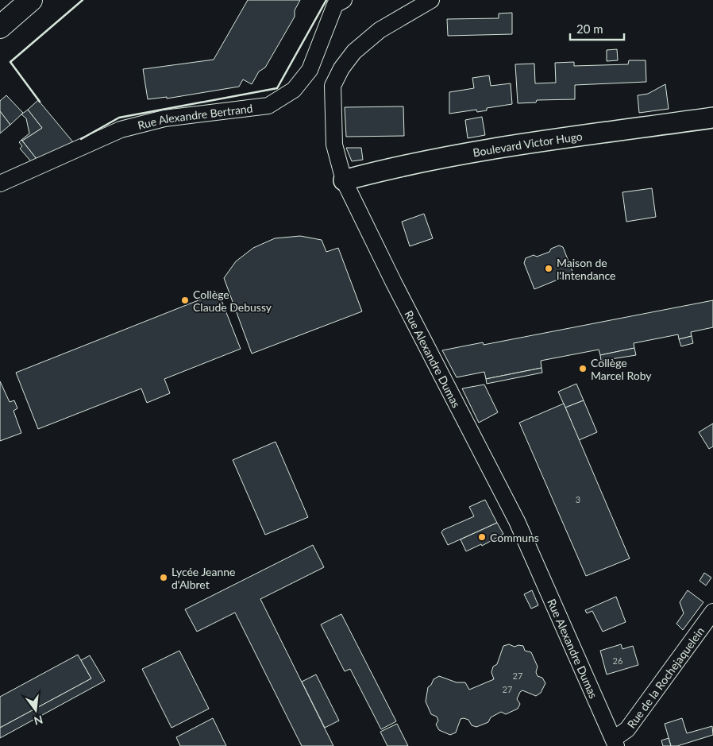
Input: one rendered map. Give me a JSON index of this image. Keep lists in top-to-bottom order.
{
  "streets": {
    "street": [
      "Rue Alexandre Bertrand",
      "Boulevard Victor Hugo",
      "Rue Alexandre Dumas",
      "Rue de la Rochejaquelein"
    ]
  },
  "crossings": [
    ["Boulevard Victor Hugo", "Rue Alexandre Dumas"],
    ["Rue Alexandre Dumas", "Rue de la Rochejaquelein"]
  ],
  "places": [
    "Maison de l'Intendance",
    "Collège Claude Debussy",
    "Collège Marcel Roby",
    "Communs",
    "Lycée Jeanne d'Albret"
  ],
  "house_numbers": [
    "3",
    "26",
    "27",
    "27"
  ],
  "scale_bar": "20 m",
  "north": "bottom"
}
